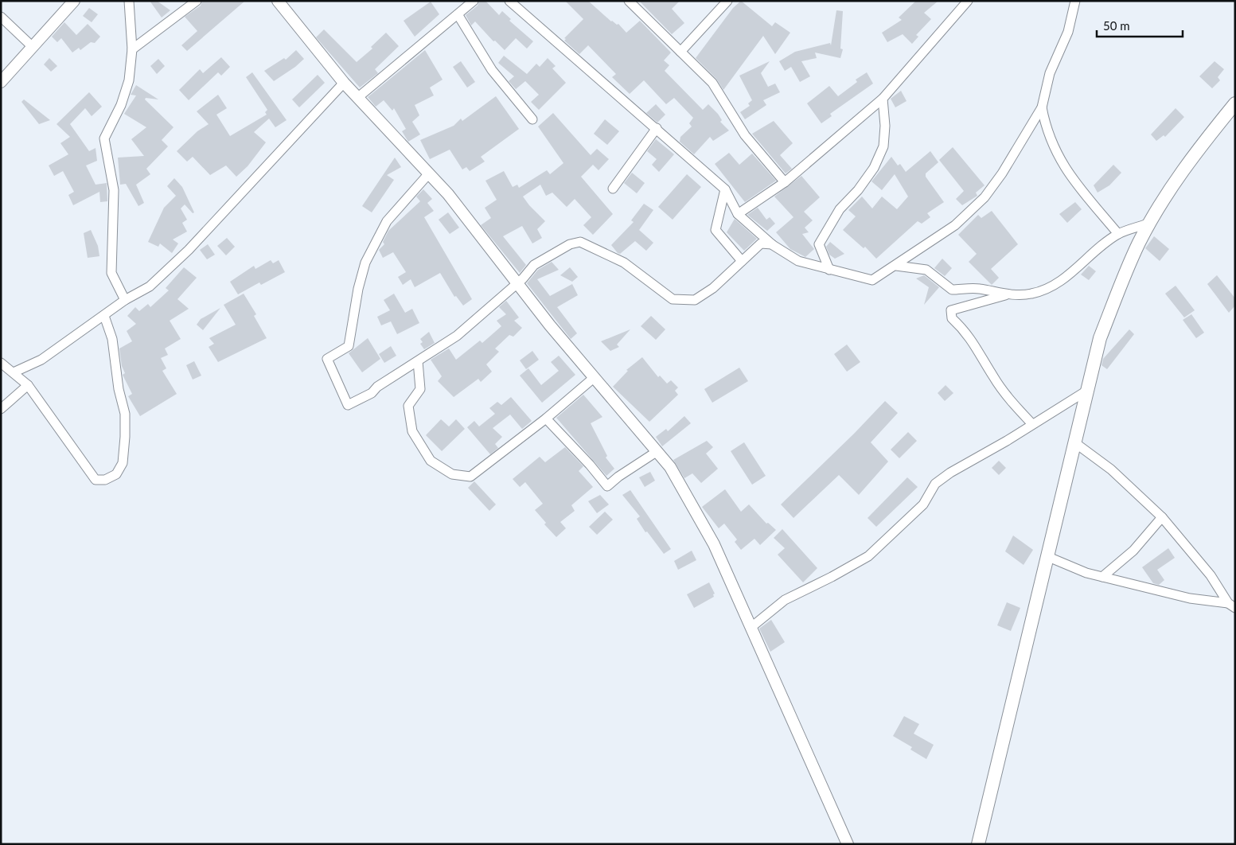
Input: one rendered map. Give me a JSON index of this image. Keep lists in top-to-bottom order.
{
  "scale_bar": "50 m"
}
